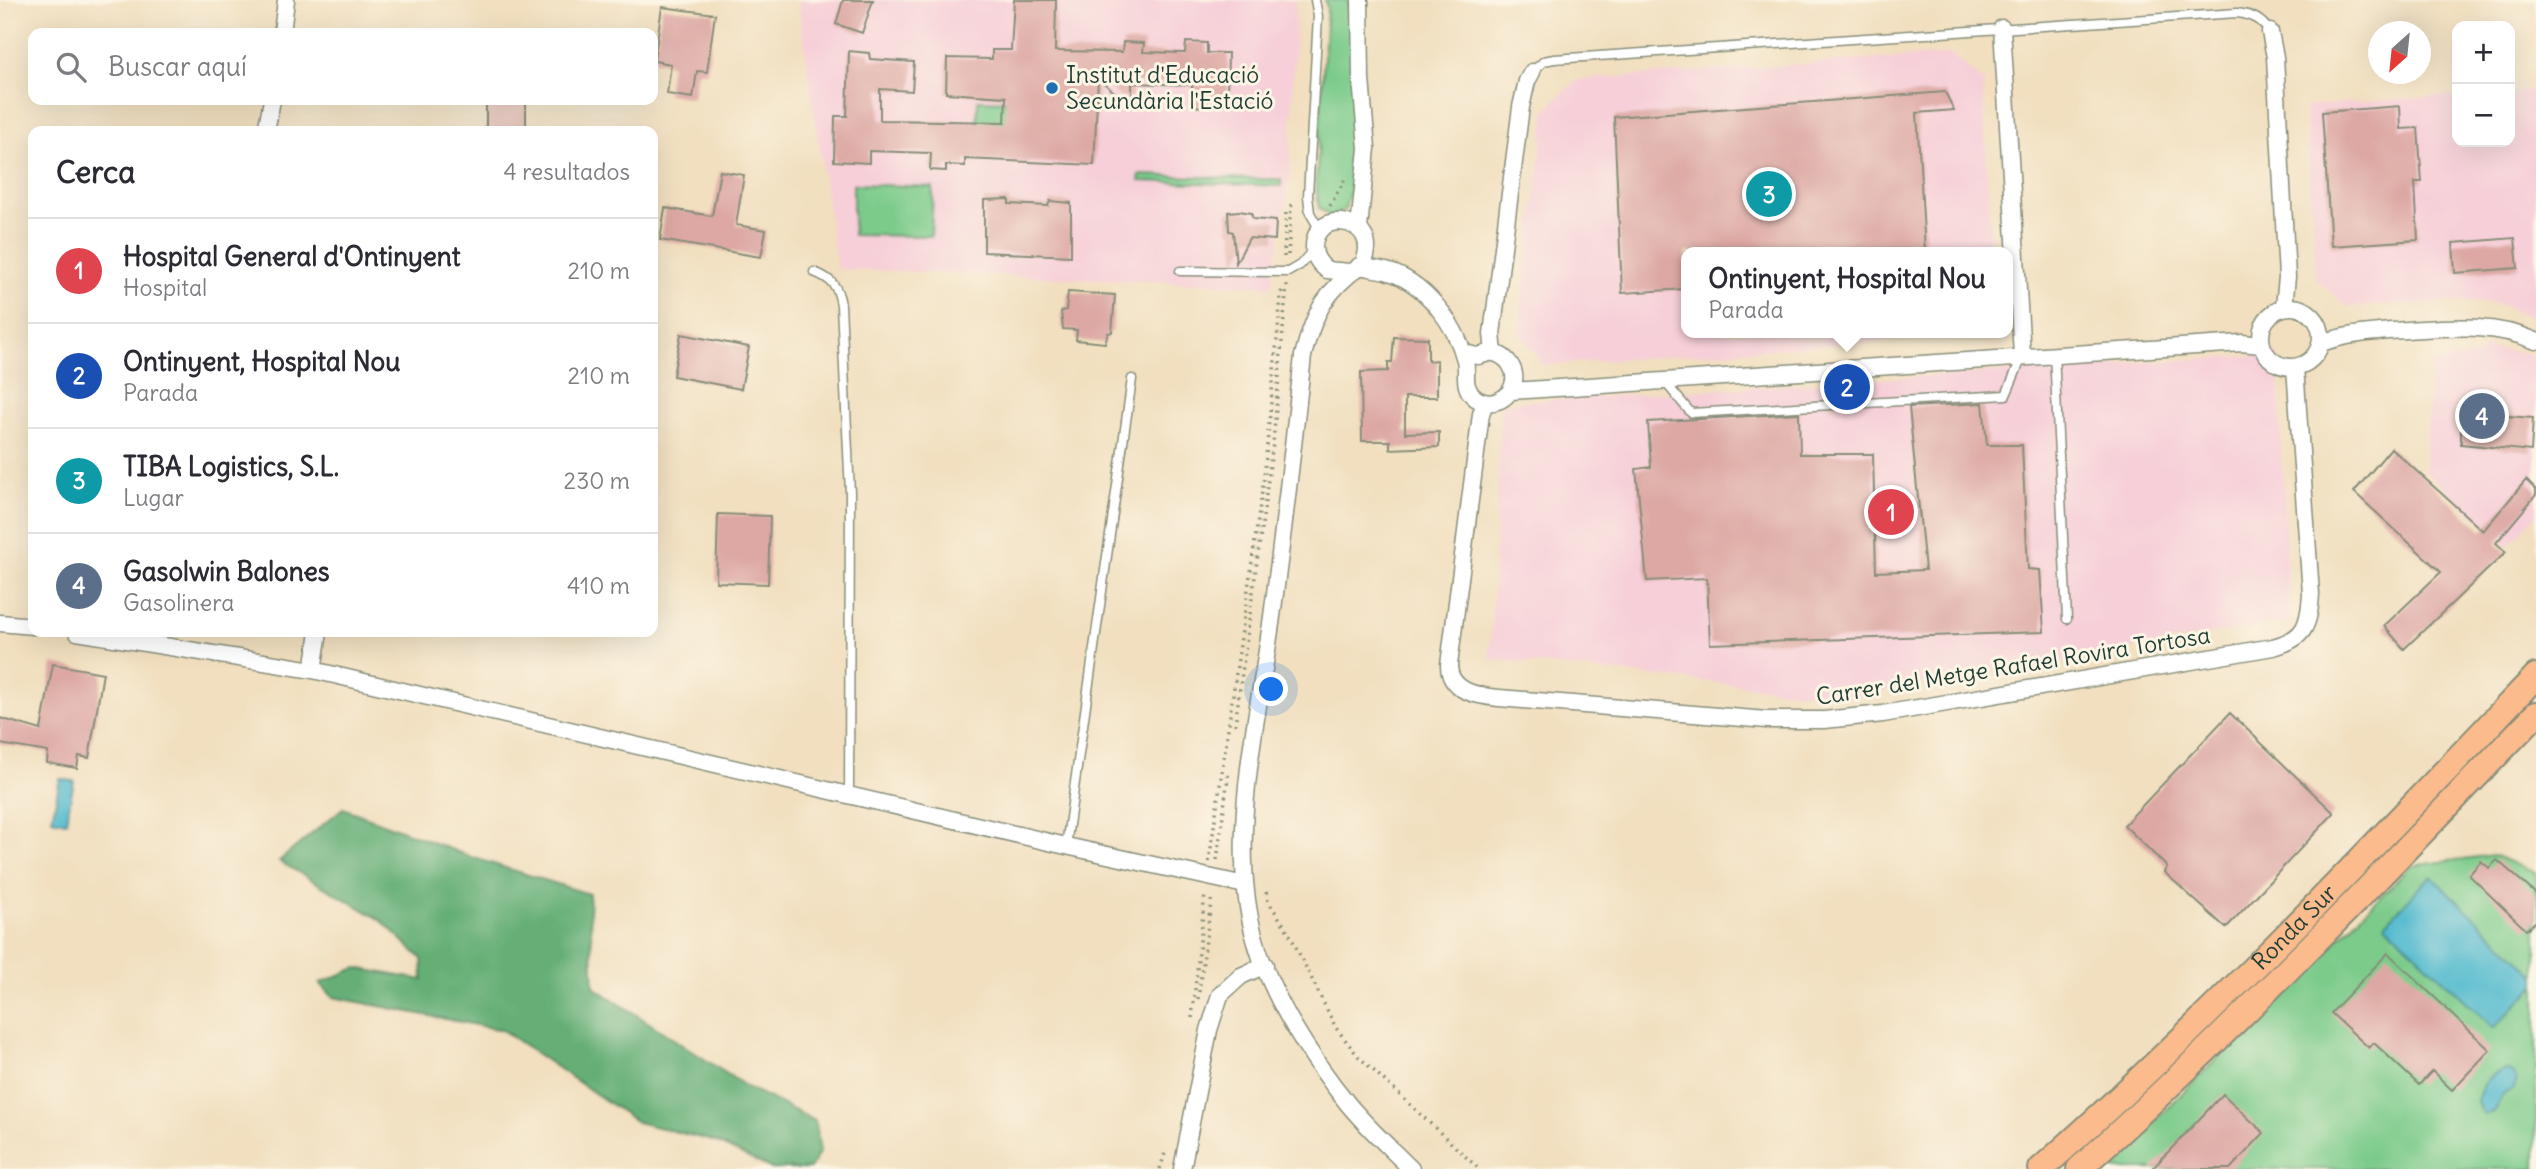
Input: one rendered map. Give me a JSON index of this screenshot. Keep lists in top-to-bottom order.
{
  "streets": {
    "main road": ["Ronda Sur"],
    "street": ["Carrer del Metge Rafael Rovira Tortosa"]
  },
  "places": ["Institut d'Educació Secundària l'Estació"],
  "north": "bottom left",
  "page": {
    "map_buttons": ["+", "−"],
    "search": "Buscar aquí",
    "heading": ["Cerca", "4 resultados"],
    "pins": [
      "3",
      "2",
      "4",
      "1"
    ],
    "list": [
      {
        "mark": "1",
        "name": "Hospital General d'Ontinyent",
        "note": "Hospital",
        "value": "210 m"
      },
      {
        "mark": "2",
        "name": "Ontinyent, Hospital Nou",
        "note": "Parada",
        "value": "210 m"
      },
      {
        "mark": "3",
        "name": "TIBA Logistics, S.L.",
        "note": "Lugar",
        "value": "230 m"
      },
      {
        "mark": "4",
        "name": "Gasolwin Balones",
        "note": "Gasolinera",
        "value": "410 m"
      }
    ],
    "popup": ["Ontinyent, Hospital Nou", "Parada"]
  }
}
